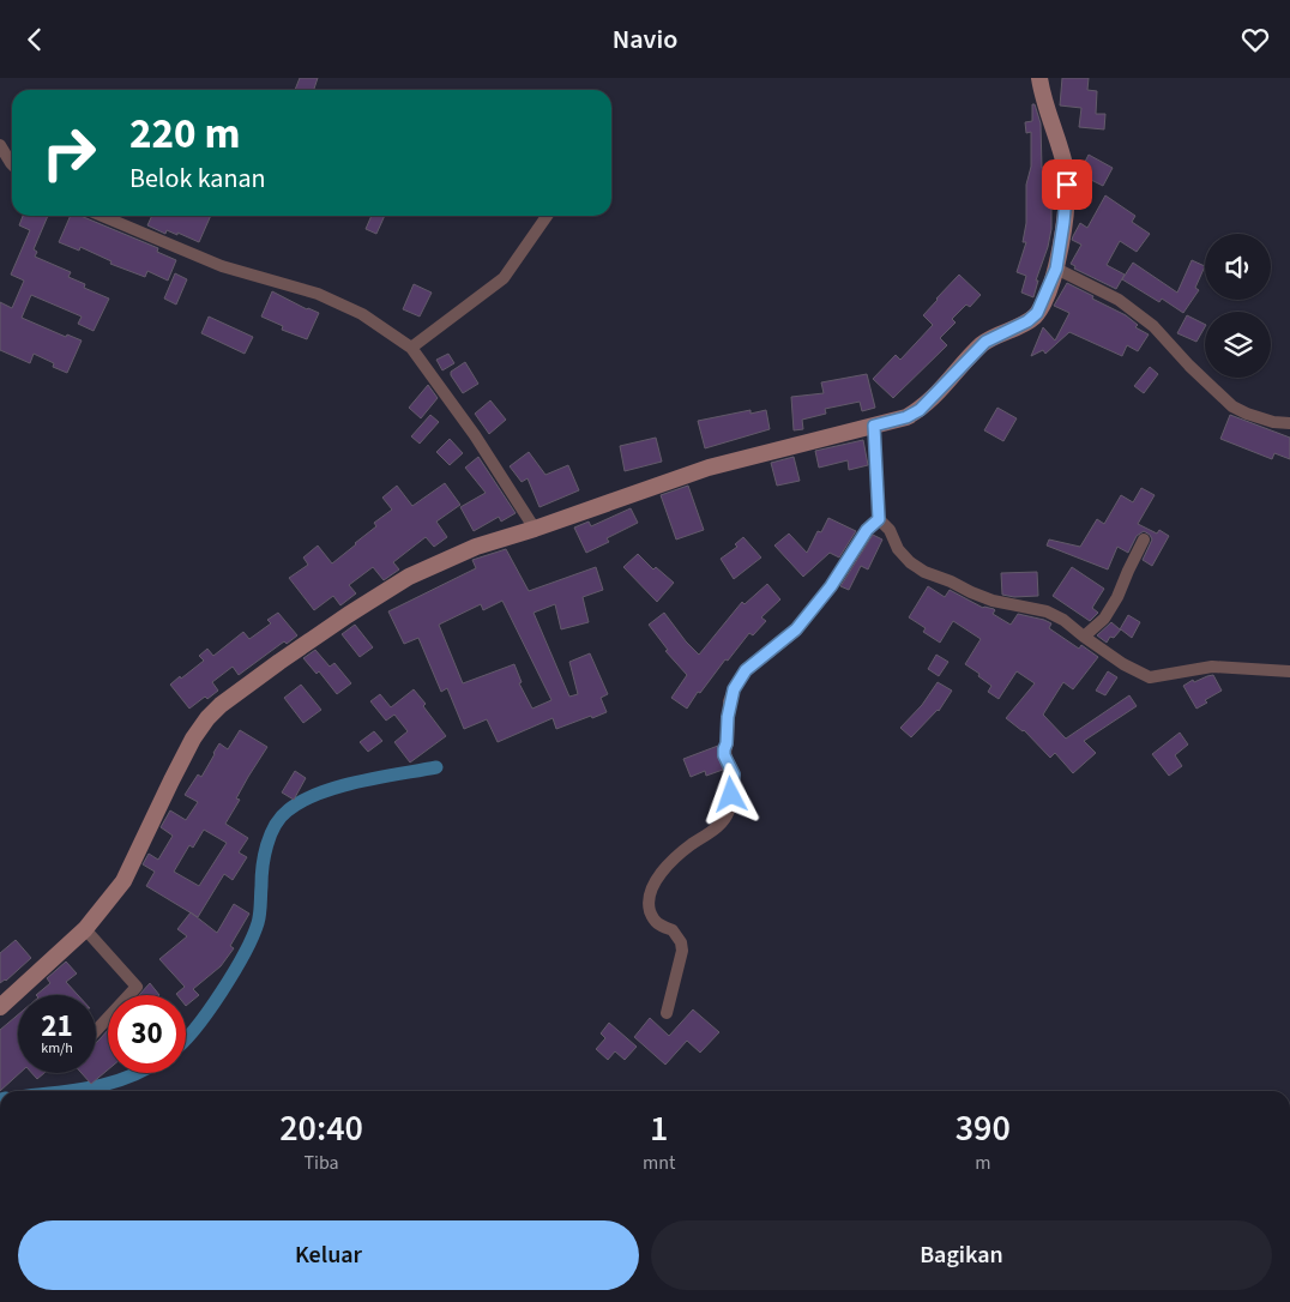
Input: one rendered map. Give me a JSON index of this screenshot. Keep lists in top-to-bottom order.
{
  "page": {
    "header": "Navio",
    "turn": ["220 m", "Belok kanan"],
    "speed": "21 km/h",
    "limit": "30",
    "eta": [
      "20:40",
      "Tiba",
      "1",
      "mnt",
      "390",
      "m"
    ],
    "buttons": ["Keluar", "Bagikan"]
  }
}
